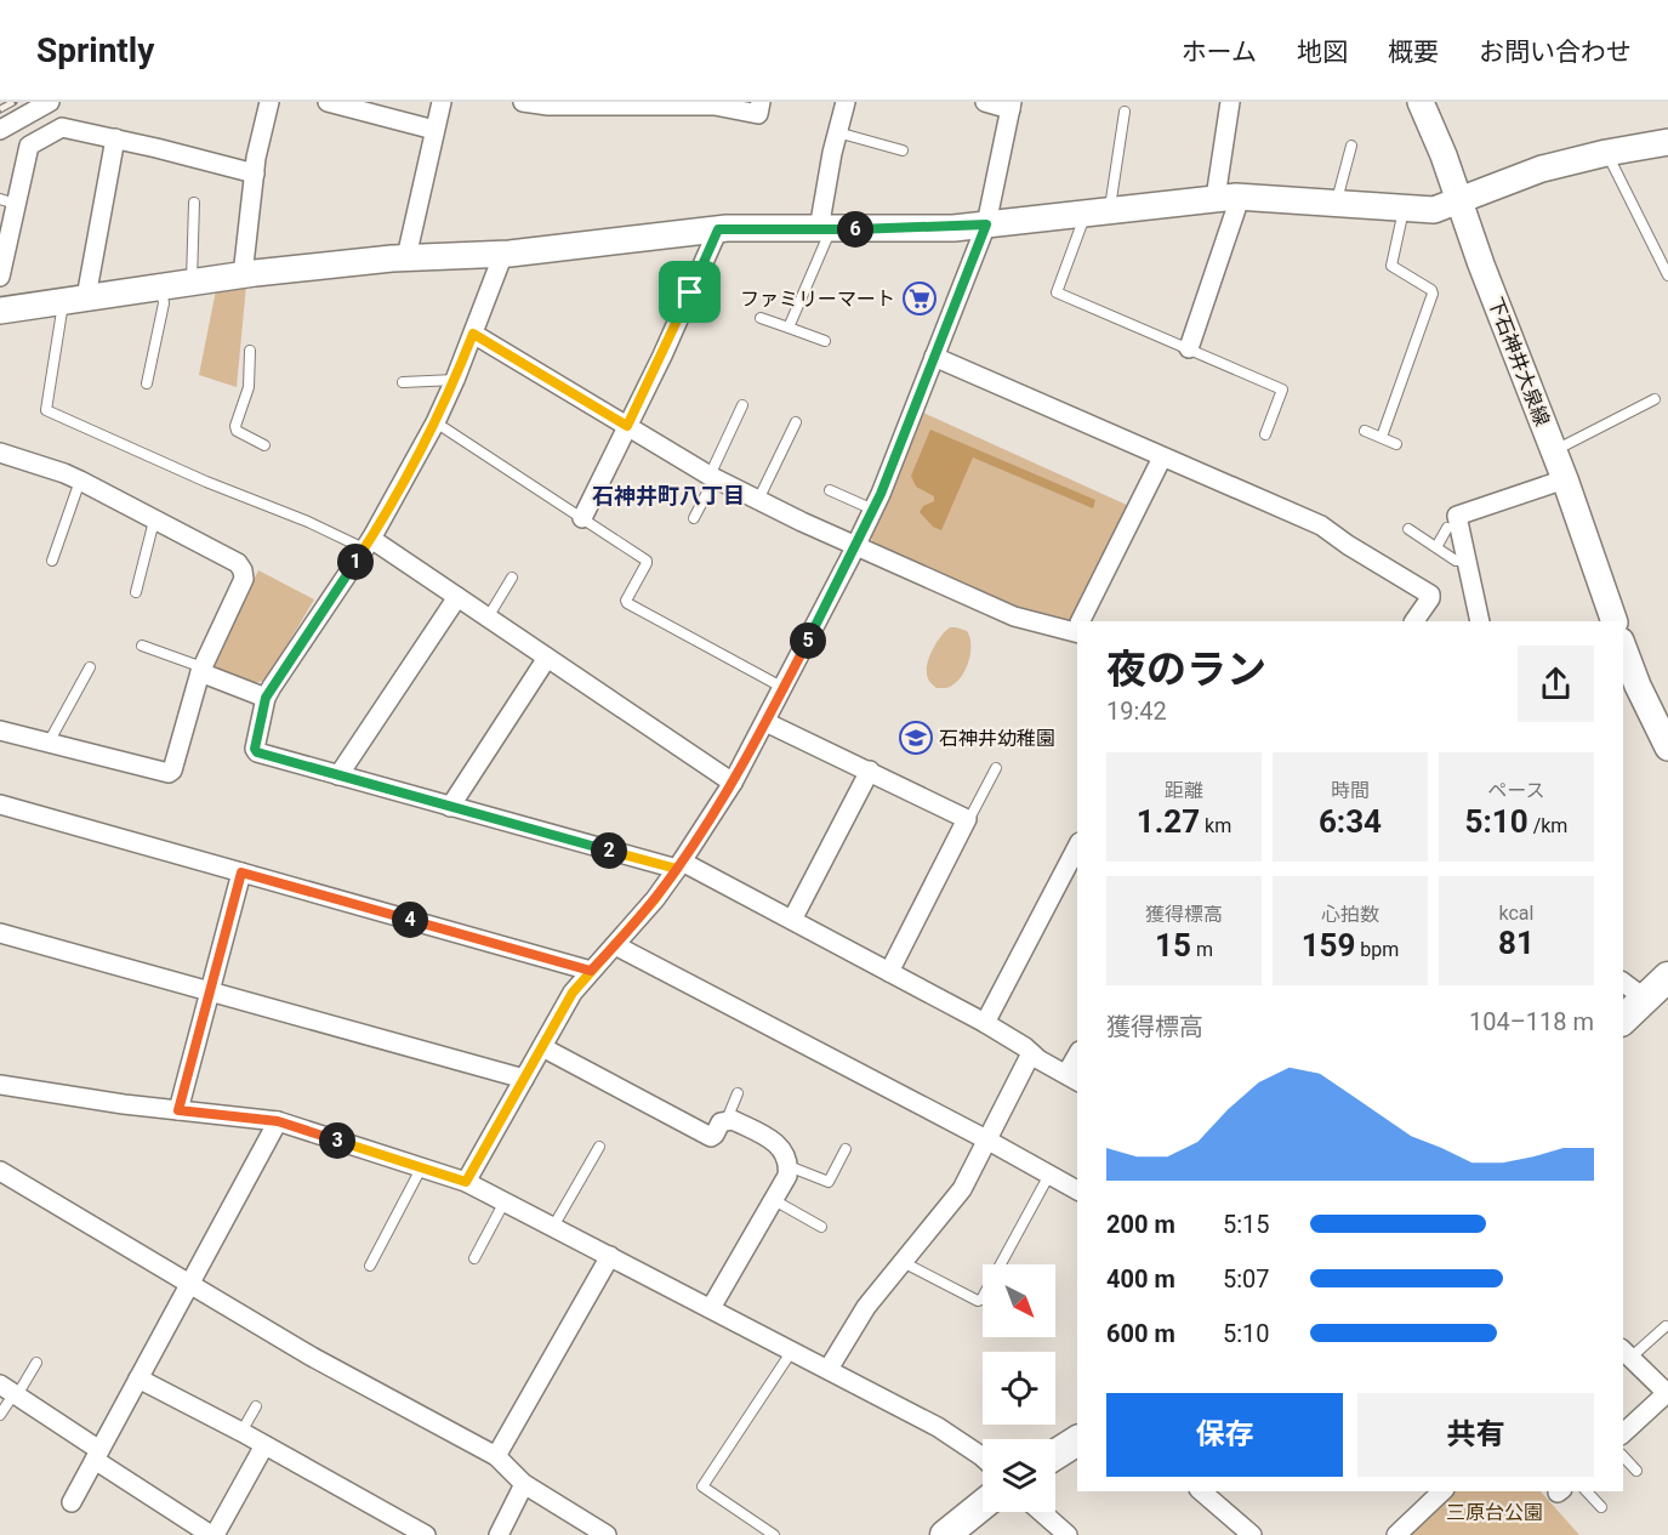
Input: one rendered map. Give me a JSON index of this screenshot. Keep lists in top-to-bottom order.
{
  "streets": {
    "street": ["下石神井大泉線"]
  },
  "districts": ["石神井町八丁目"],
  "parks": ["三原台公園"],
  "places": {
    "supermarket": ["ファミリーマート"],
    "school or university": ["石神井幼稚園"]
  },
  "north": "bottom right",
  "page": {
    "header": "Sprintly",
    "nav": [
      "ホーム",
      "地図",
      "概要",
      "お問い合わせ"
    ],
    "pins": [
      "6",
      "1",
      "5",
      "2",
      "4",
      "3"
    ],
    "heading": ["夜のラン", "19:42"],
    "stats": [
      ["距離", "1.27 km"],
      ["時間", "6:34"],
      ["ペース", "5:10 /km"],
      ["獲得標高", "15 m"],
      ["心拍数", "159 bpm"],
      ["kcal", "81"]
    ],
    "chart": ["獲得標高", "104–118 m"],
    "list": [
      {
        "name": "200 m",
        "note": "5:15"
      },
      {
        "name": "400 m",
        "note": "5:07"
      },
      {
        "name": "600 m",
        "note": "5:10"
      }
    ],
    "buttons": ["保存", "共有"]
  }
}
